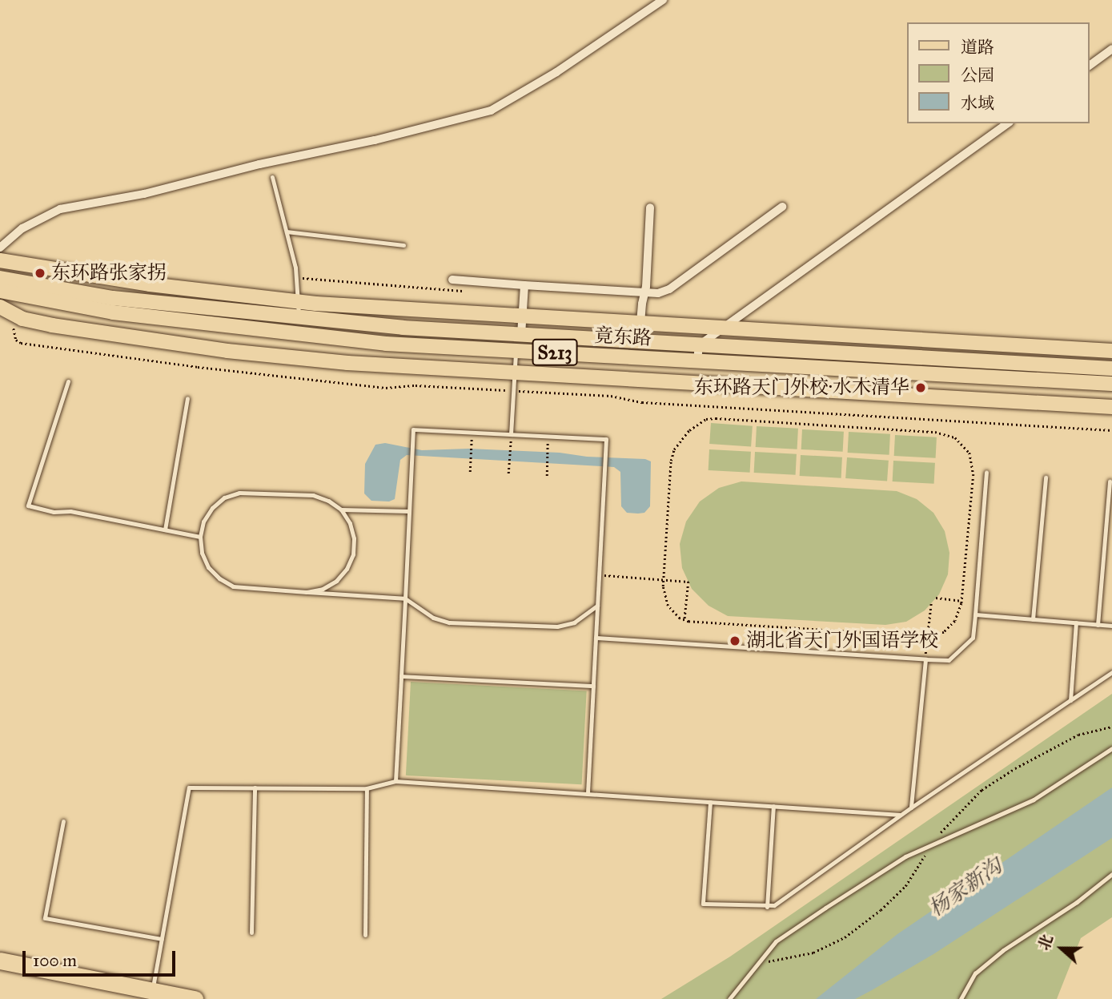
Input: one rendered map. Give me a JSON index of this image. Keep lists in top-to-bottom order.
{
  "streets": {
    "main road": ["竟东路", "S213"]
  },
  "water": ["杨家新沟"],
  "places": ["东环路张家拐", "东环路天门外校·水木清华", "湖北省天门外国语学校"],
  "legend": ["道路", "公园", "水域"],
  "scale_bar": "100 m",
  "north": "left"
}
